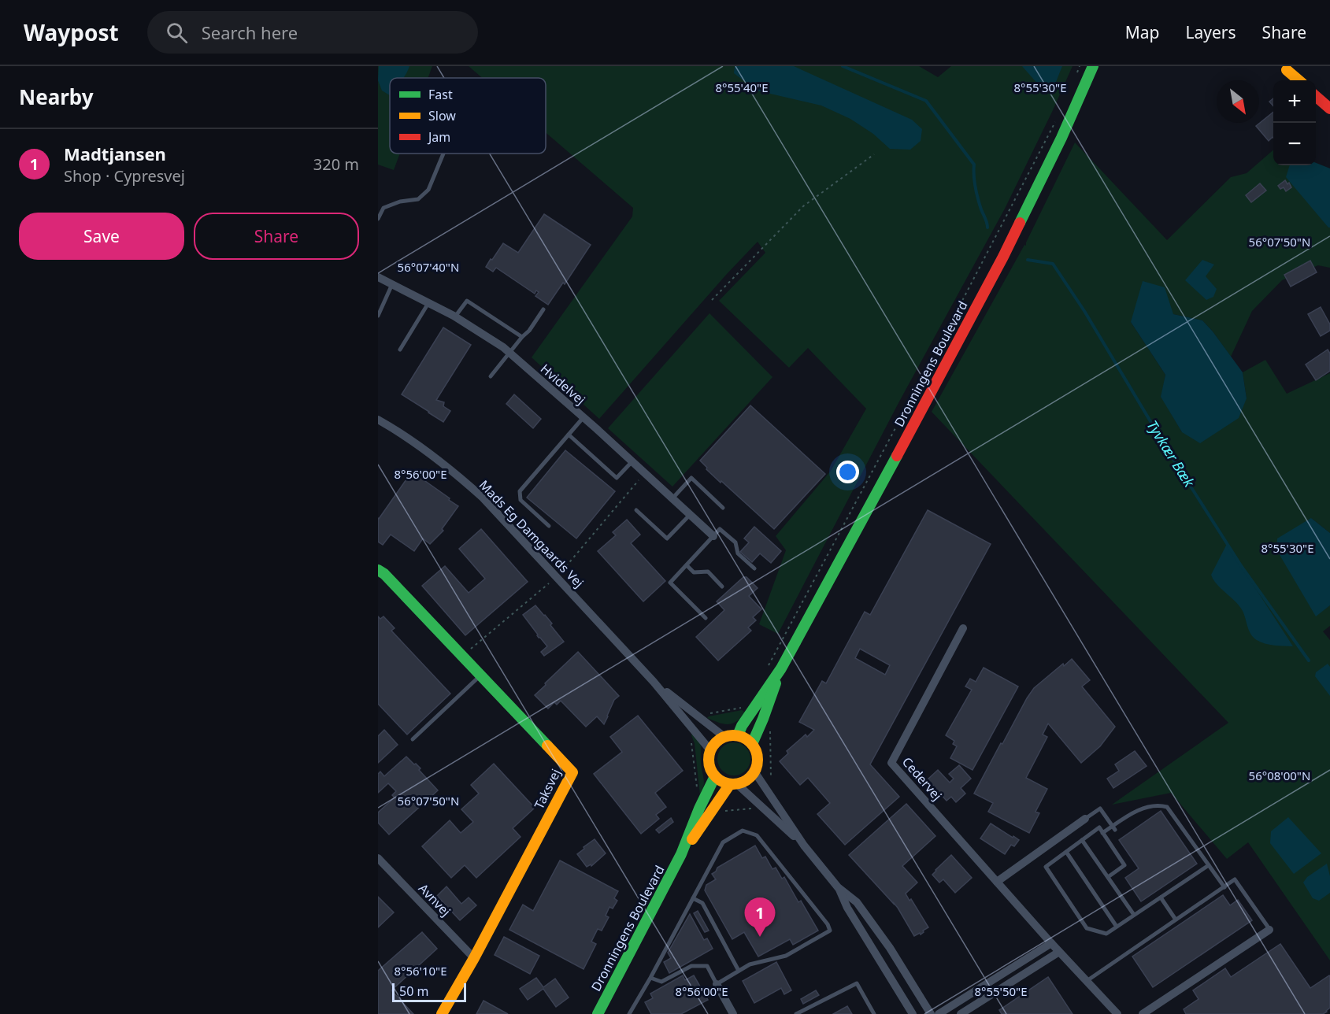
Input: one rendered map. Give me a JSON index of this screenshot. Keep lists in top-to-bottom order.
{
  "streets": {
    "main road": ["Dronningens Boulevard", "Taksvej"],
    "street": [
      "Hvidelvej",
      "Mads Eg Damgaards Vej",
      "Cedervej",
      "Avnvej"
    ]
  },
  "crossings": [
    ["Dronningens Boulevard", "Mads Eg Damgaards Vej"],
    ["Taksvej", "Avnvej"]
  ],
  "water": ["Tyvkær Bæk"],
  "legend": ["Fast", "Slow", "Jam"],
  "scale_bar": "50 m",
  "north": "bottom right",
  "page": {
    "header": "Waypost",
    "search": "Search here",
    "nav": ["Map", "Layers", "Share"],
    "heading": "Nearby",
    "map_buttons": ["+", "−"],
    "list": [
      {
        "mark": "1",
        "name": "Madtjansen",
        "note": "Shop · Cypresvej",
        "value": "320 m"
      }
    ],
    "buttons": ["Save", "Share"],
    "pins": "1",
    "scale": "50 m"
  },
  "coordinates": [
    "8°55'40\"E",
    "8°55'30\"E",
    "56°07'50\"N",
    "56°07'40\"N",
    "8°56'00\"E",
    "56°08'00\"N",
    "8°56'10\"E",
    "8°55'50\"E"
  ]
}
